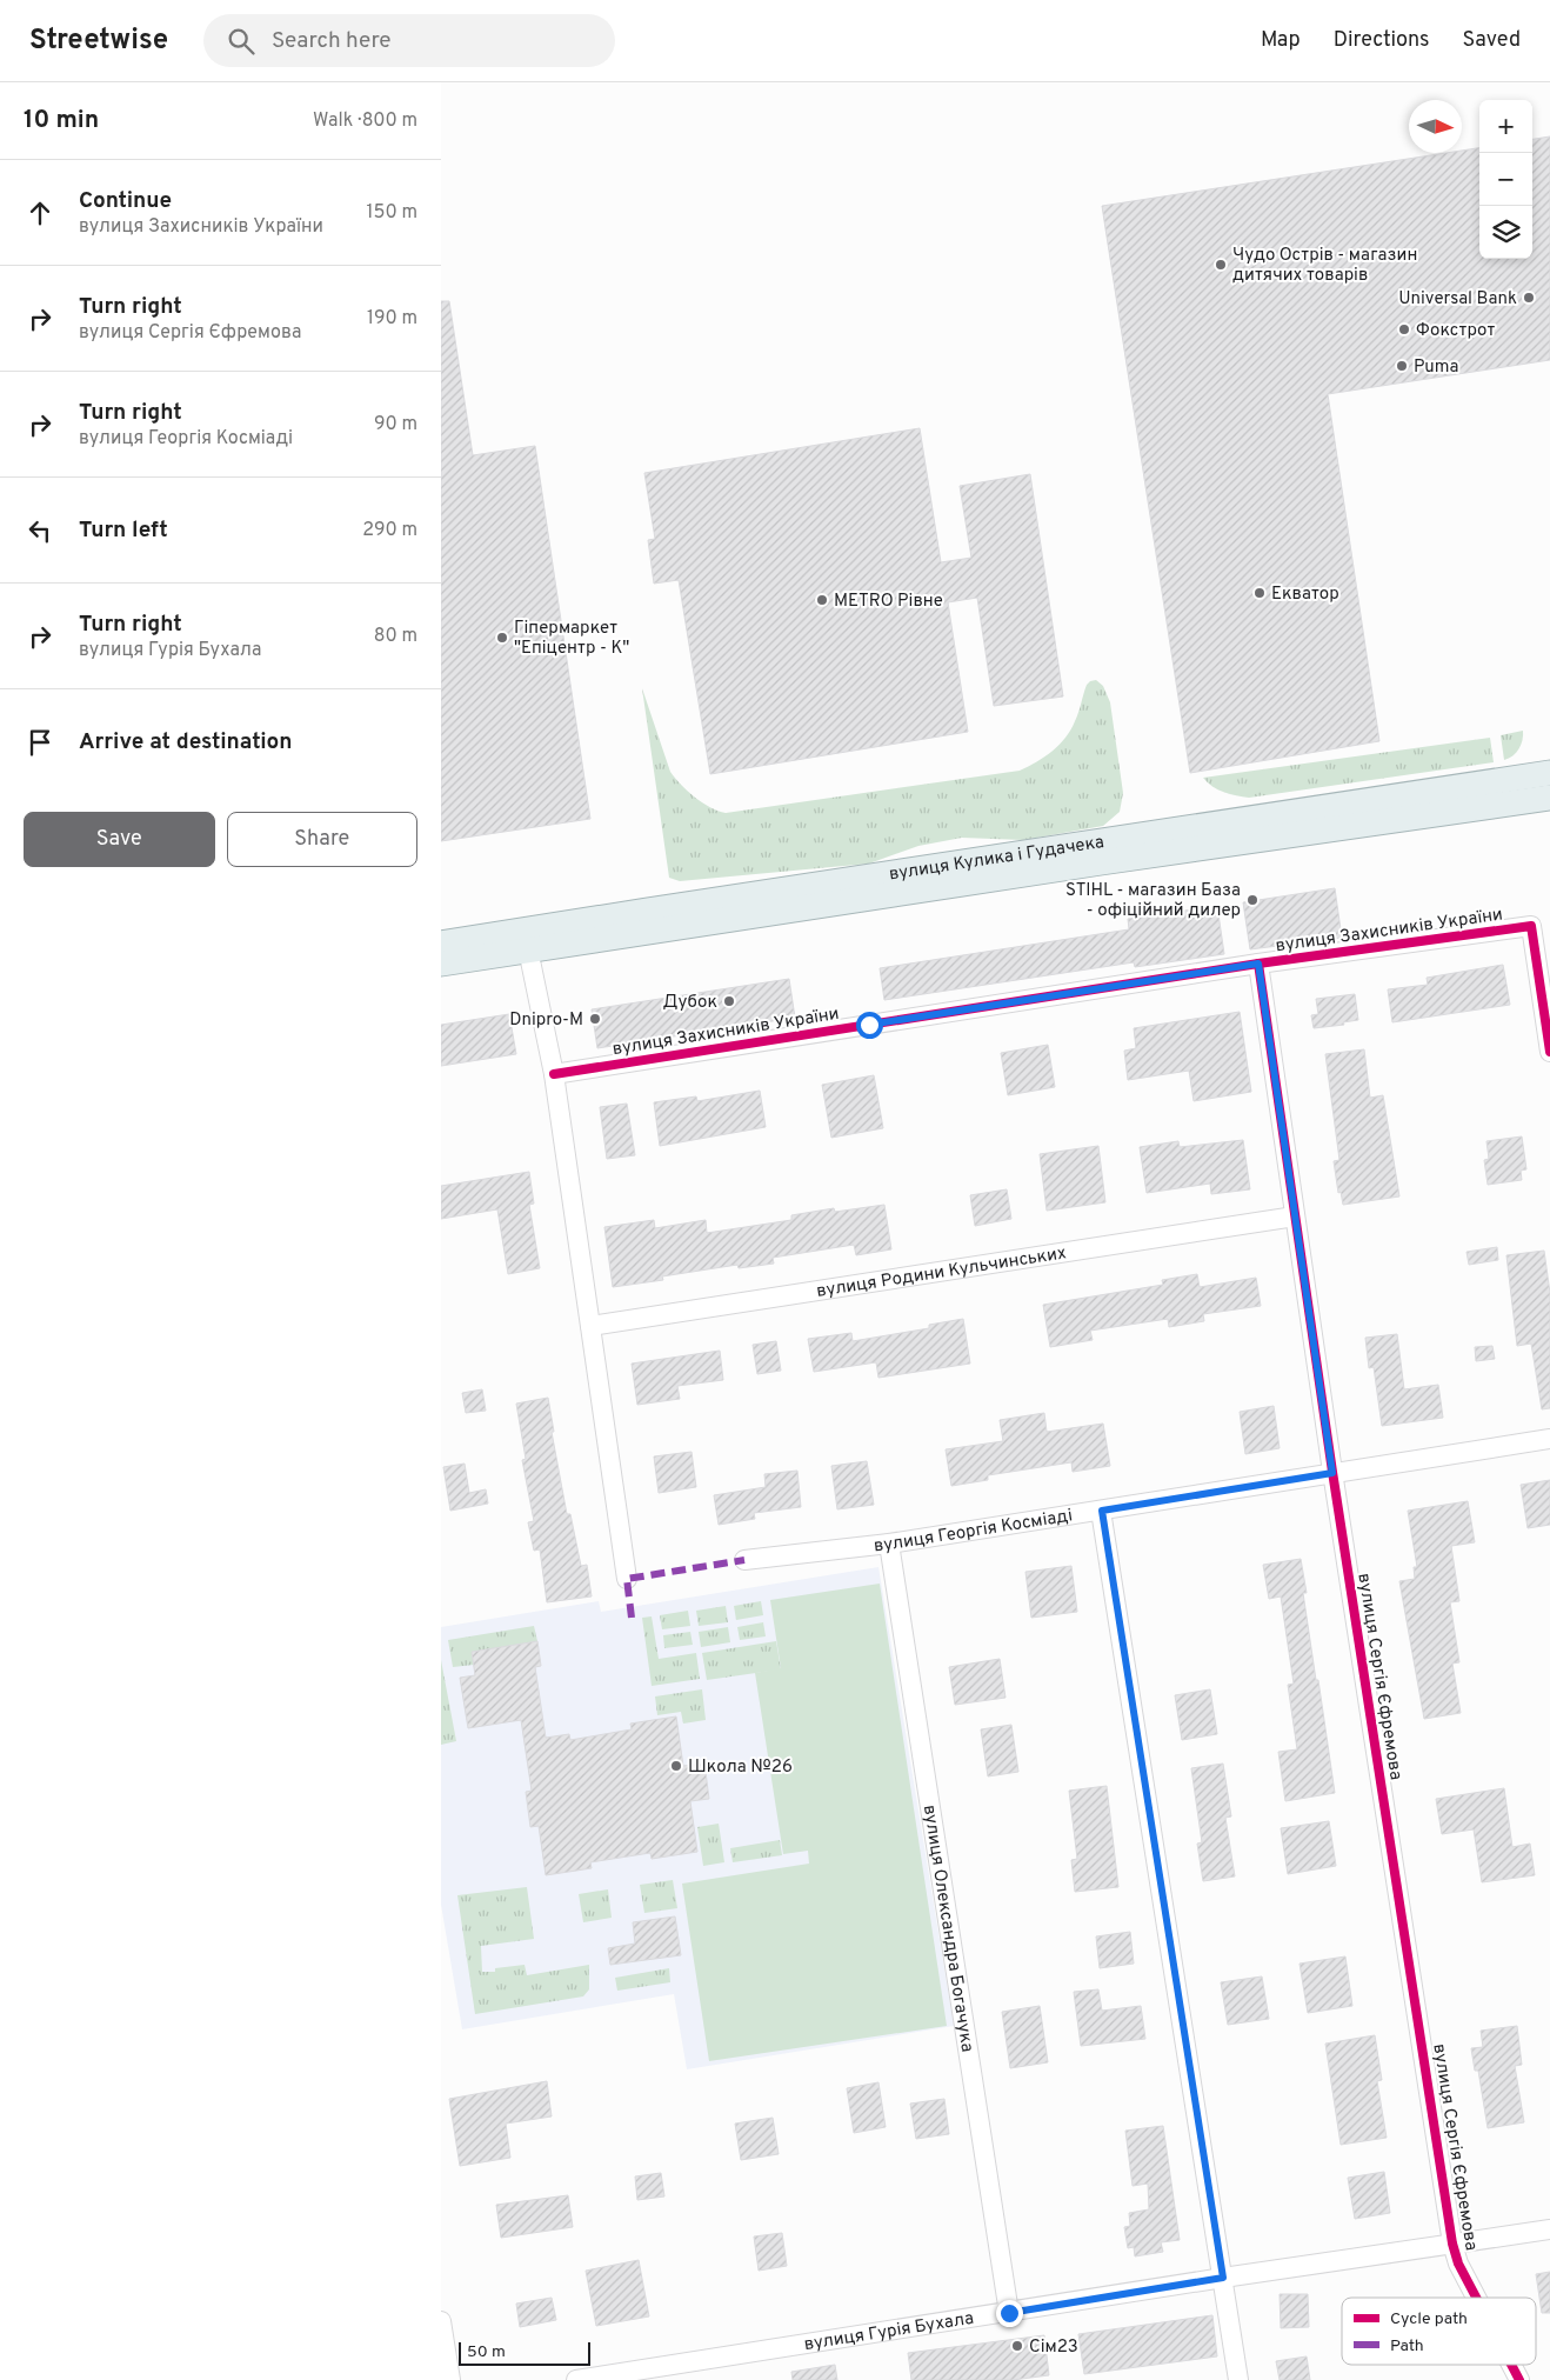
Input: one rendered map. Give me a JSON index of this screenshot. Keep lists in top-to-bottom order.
{
  "streets": {
    "main road": ["вулиця Кулика і Гудачека"],
    "street": [
      "вулиця Захисників України",
      "вулиця Родини Кульчинських",
      "вулиця Георгія Косміаді",
      "вулиця Сергія Єфремова",
      "вулиця Олександра Богачука",
      "вулиця Гурія Бухала"
    ]
  },
  "crossings": [
    ["вулиця Захисників України", "вулиця Сергія Єфремова"],
    ["вулиця Родини Кульчинських", "вулиця Сергія Єфремова"],
    ["вулиця Георгія Косміаді", "вулиця Сергія Єфремова"],
    ["вулиця Георгія Косміаді", "вулиця Олександра Богачука"],
    ["вулиця Сергія Єфремова", "вулиця Гурія Бухала"],
    ["вулиця Олександра Богачука", "вулиця Гурія Бухала"]
  ],
  "places": [
    "Чудо Острів - магазин дитячих товарів",
    "Universal Bank",
    "Фокстрот",
    "Puma",
    "Екватор",
    "METRO Рівне",
    "Гіпермаркет \"Епіцентр - К\"",
    "STIHL - магазин База - офіційний дилер",
    "Дубок",
    "Dnipro-M",
    "Школа №26",
    "Сім23"
  ],
  "legend": ["Cycle path", "Path"],
  "scale_bar": "50 m",
  "north": "right",
  "page": {
    "header": "Streetwise",
    "search": "Search here",
    "nav": ["Map", "Directions", "Saved"],
    "heading": ["10 min", "Walk · 800 m"],
    "map_buttons": ["+", "−"],
    "list": [
      ["Continue", "вулиця Захисників України", "150 m"],
      ["Turn right", "вулиця Сергія Єфремова", "190 m"],
      ["Turn right", "вулиця Георгія Косміаді", "90 m"],
      ["Turn left", "290 m"],
      ["Turn right", "вулиця Гурія Бухала", "80 m"],
      "Arrive at destination"
    ],
    "buttons": ["Save", "Share"],
    "scale": "50 m"
  }
}
